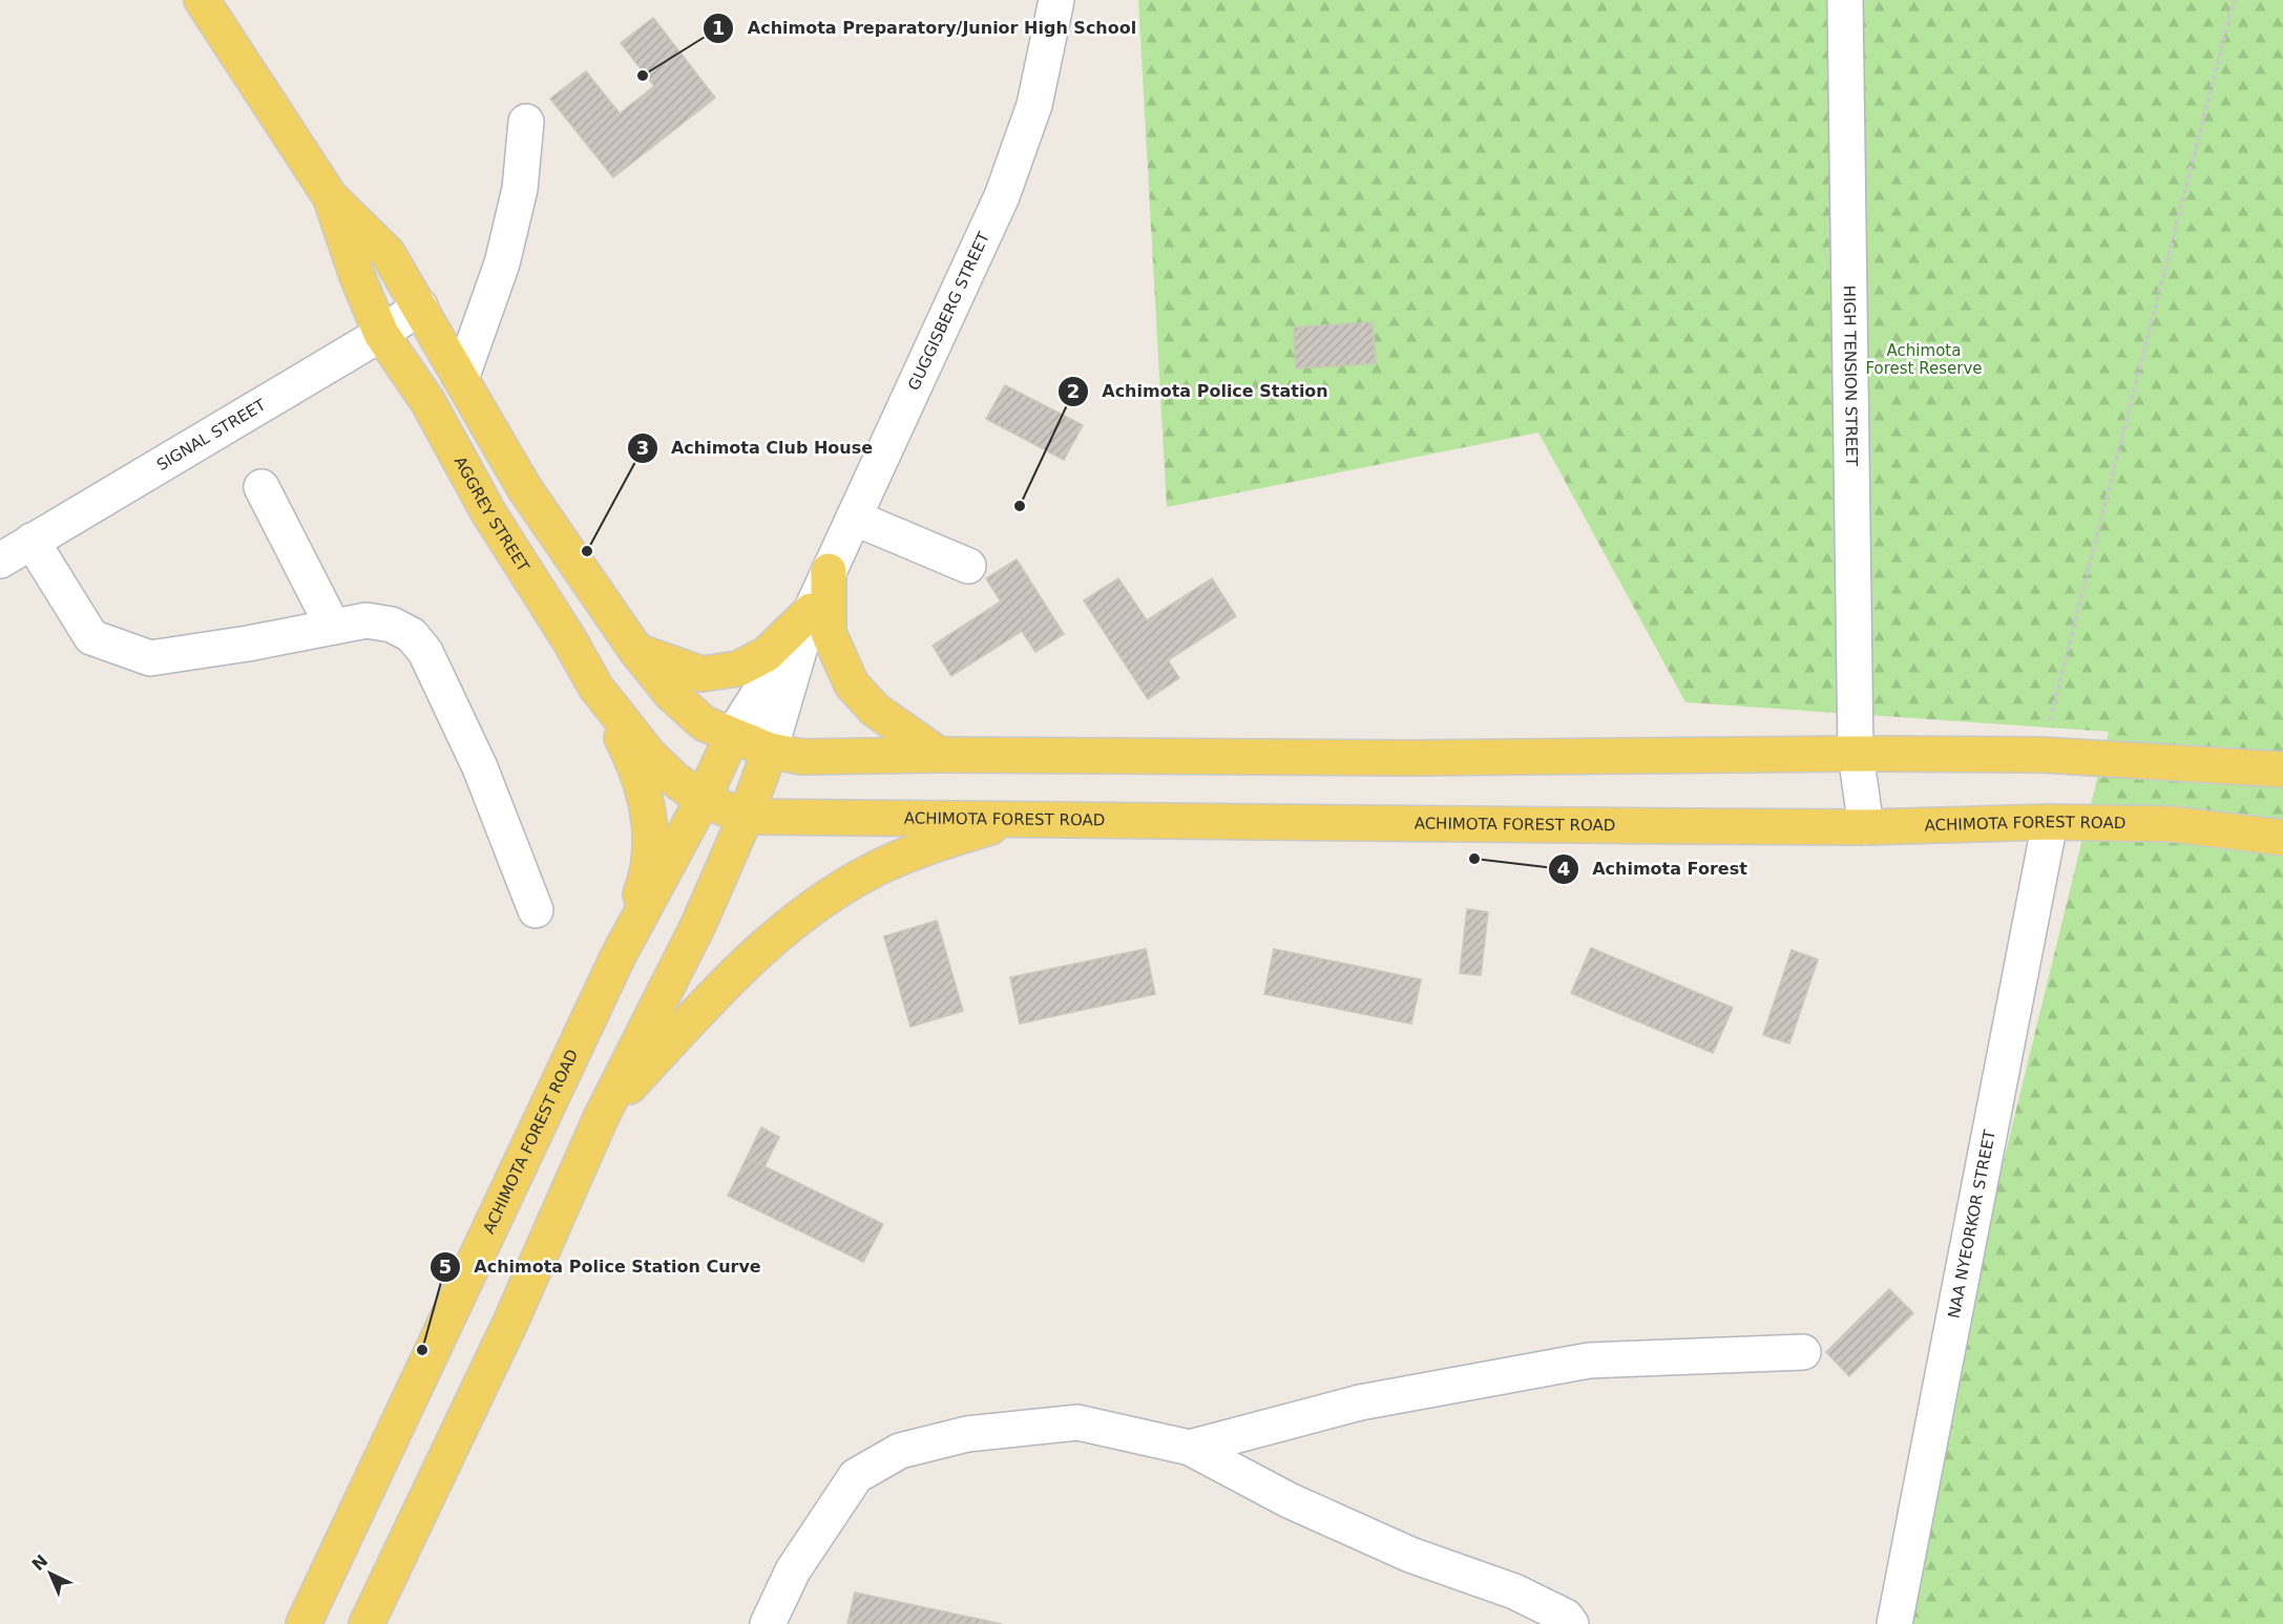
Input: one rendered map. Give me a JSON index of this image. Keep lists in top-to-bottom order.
{
  "streets": {
    "main road": ["AGGREY STREET", "ACHIMOTA FOREST ROAD"],
    "street": [
      "GUGGISBERG STREET",
      "HIGH TENSION STREET",
      "SIGNAL STREET",
      "NAA NYEORKOR STREET"
    ]
  },
  "crossings": [
    ["GUGGISBERG STREET", "AGGREY STREET"],
    ["GUGGISBERG STREET", "ACHIMOTA FOREST ROAD"],
    ["HIGH TENSION STREET", "ACHIMOTA FOREST ROAD"],
    ["SIGNAL STREET", "AGGREY STREET"],
    ["AGGREY STREET", "ACHIMOTA FOREST ROAD"],
    ["ACHIMOTA FOREST ROAD", "NAA NYEORKOR STREET"]
  ],
  "parks": ["Achimota Forest Reserve"],
  "places": [
    "Achimota Preparatory/Junior High School",
    "Achimota Police Station",
    "Achimota Club House",
    "Achimota Forest",
    "Achimota Police Station Curve"
  ],
  "north": "top left"
}
